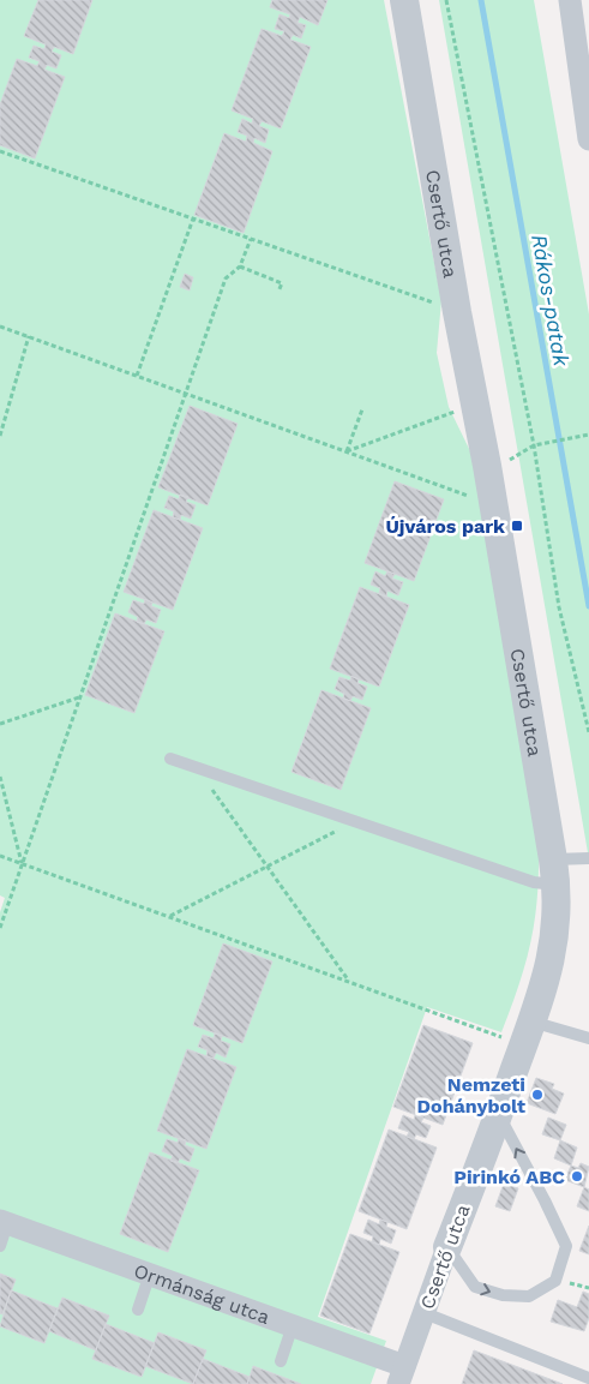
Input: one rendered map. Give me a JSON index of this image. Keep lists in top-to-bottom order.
{
  "streets": {
    "street": ["Csertő utca", "Ormánság utca"]
  },
  "crossings": [
    ["Csertő utca", "Ormánság utca"]
  ],
  "water": ["Rákos-patak"],
  "places": {
    "transit": ["Újváros park"],
    "other": ["Nemzeti Dohánybolt", "Pirinkó ABC"]
  }
}
